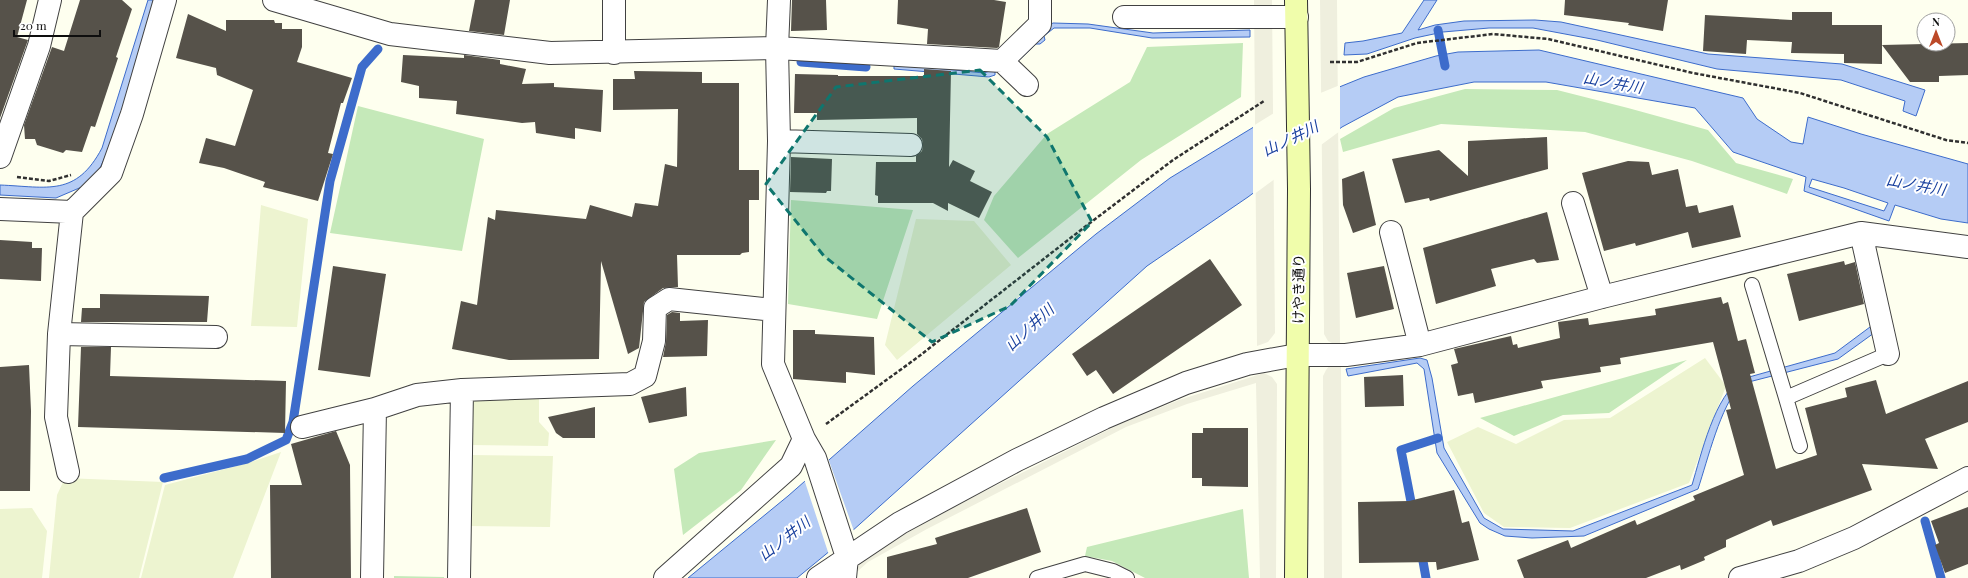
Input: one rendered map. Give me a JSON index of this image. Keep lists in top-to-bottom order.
{
  "streets": {
    "street": ["けやき通り"]
  },
  "water": ["山ノ井川"],
  "scale_bar": "20 m",
  "north": "top"
}
